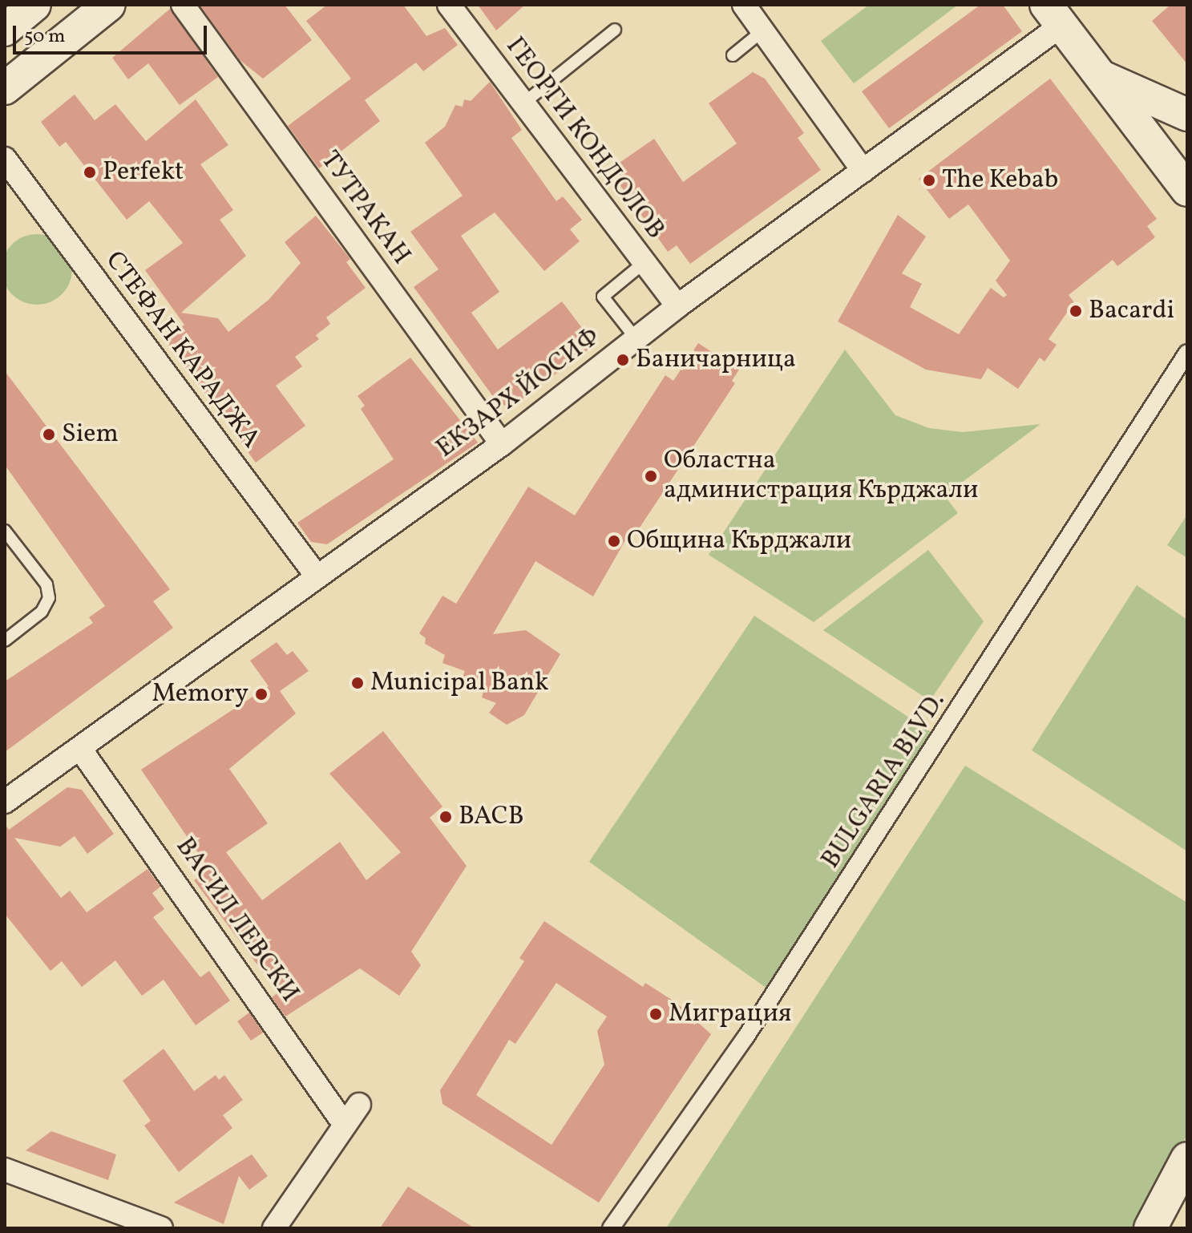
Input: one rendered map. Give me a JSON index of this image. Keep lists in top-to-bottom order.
{
  "streets": {
    "street": [
      "ГЕОРГИ КОНДОЛОВ",
      "ТУТРАКАН",
      "СТЕФАН КАРАДЖА",
      "ЕКЗАРХ ЙОСИФ",
      "BULGARIA BLVD.",
      "ВАСИЛ ЛЕВСКИ"
    ]
  },
  "crossings": [
    ["ГЕОРГИ КОНДОЛОВ", "ЕКЗАРХ ЙОСИФ"],
    ["ТУТРАКАН", "ЕКЗАРХ ЙОСИФ"],
    ["СТЕФАН КАРАДЖА", "ЕКЗАРХ ЙОСИФ"],
    ["ЕКЗАРХ ЙОСИФ", "ВАСИЛ ЛЕВСКИ"]
  ],
  "places": [
    "Perfekt",
    "The Kebab",
    "Bacardi",
    "Баничарница",
    "Siem",
    "Областна администрация Кърджали",
    "Община Кърджали",
    "Municipal Bank",
    "Memory",
    "BACB",
    "Миграция"
  ],
  "scale_bar": "50 m"
}
